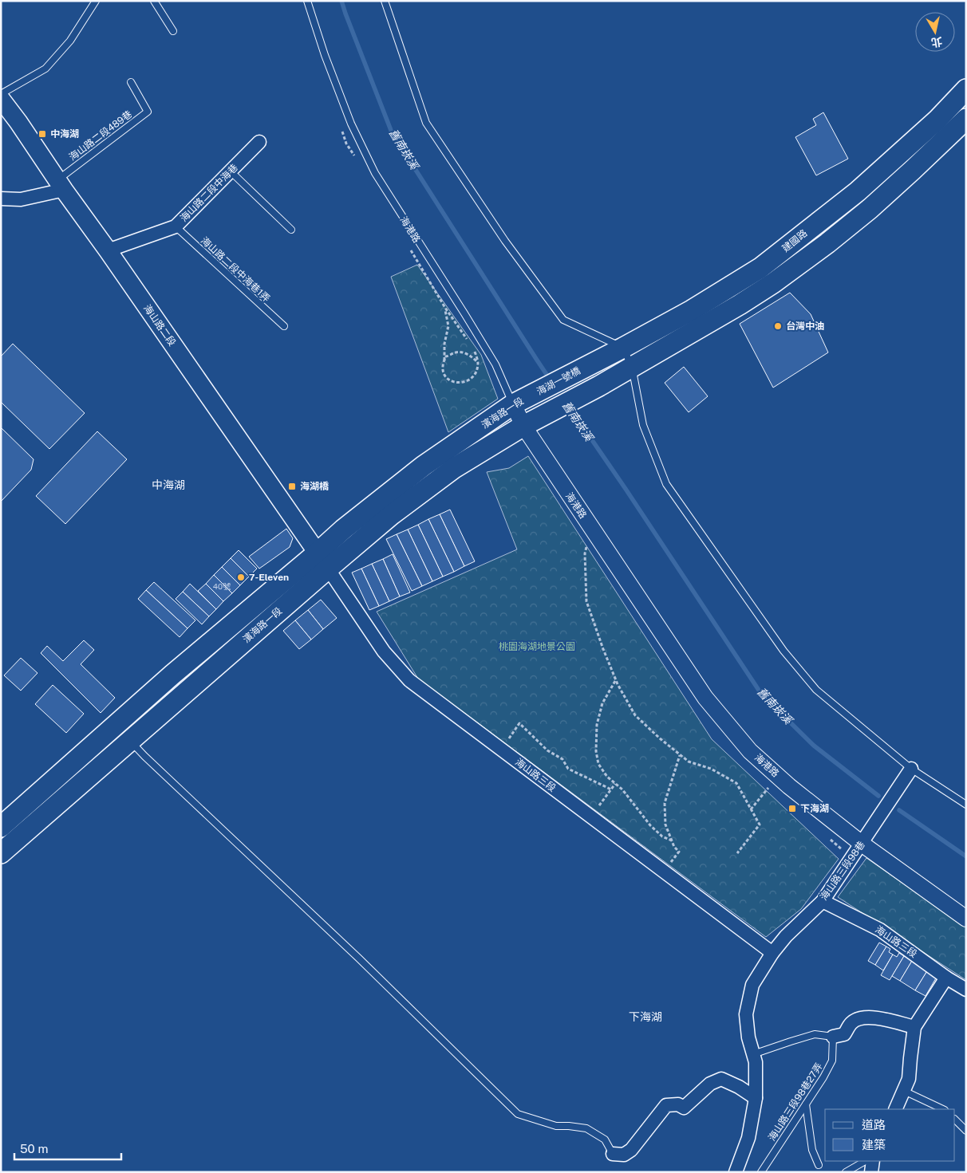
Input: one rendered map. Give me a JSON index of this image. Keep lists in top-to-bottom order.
{
  "streets": {
    "main road": [
      "建國路",
      "海山路二段",
      "海湖一號橋",
      "濱海路一段"
    ],
    "street": [
      "海山路二段中海巷",
      "海港路",
      "海山路三段",
      "海山路三段98巷"
    ],
    "lane": ["海山路二段489巷", "海山路二段中海巷1弄", "海山路三段98巷27弄"]
  },
  "crossings": [
    ["海山路二段489巷", "海山路二段"],
    ["海山路二段中海巷", "海山路二段中海巷1弄"],
    ["海山路二段中海巷", "海山路二段"],
    ["海港路", "建國路"],
    ["海港路", "海湖一號橋"],
    ["海港路", "濱海路一段"],
    ["海港路", "海山路三段98巷"],
    ["建國路", "海湖一號橋"],
    ["建國路", "濱海路一段"],
    ["海山路二段", "濱海路一段"],
    ["海山路二段", "海山路三段"],
    ["海湖一號橋", "濱海路一段"],
    ["濱海路一段", "海山路三段"],
    ["海山路三段", "海山路三段98巷"]
  ],
  "districts": ["中海湖", "下海湖"],
  "water": ["舊南崁溪"],
  "parks": ["桃園海湖地景公園"],
  "places": {
    "transit": ["中海湖", "海湖橋", "下海湖"],
    "other": ["台灣中油", "7-Eleven"]
  },
  "house_numbers": ["40號"],
  "legend": ["道路", "建築"],
  "scale_bar": "50 m",
  "north": "bottom"
}
